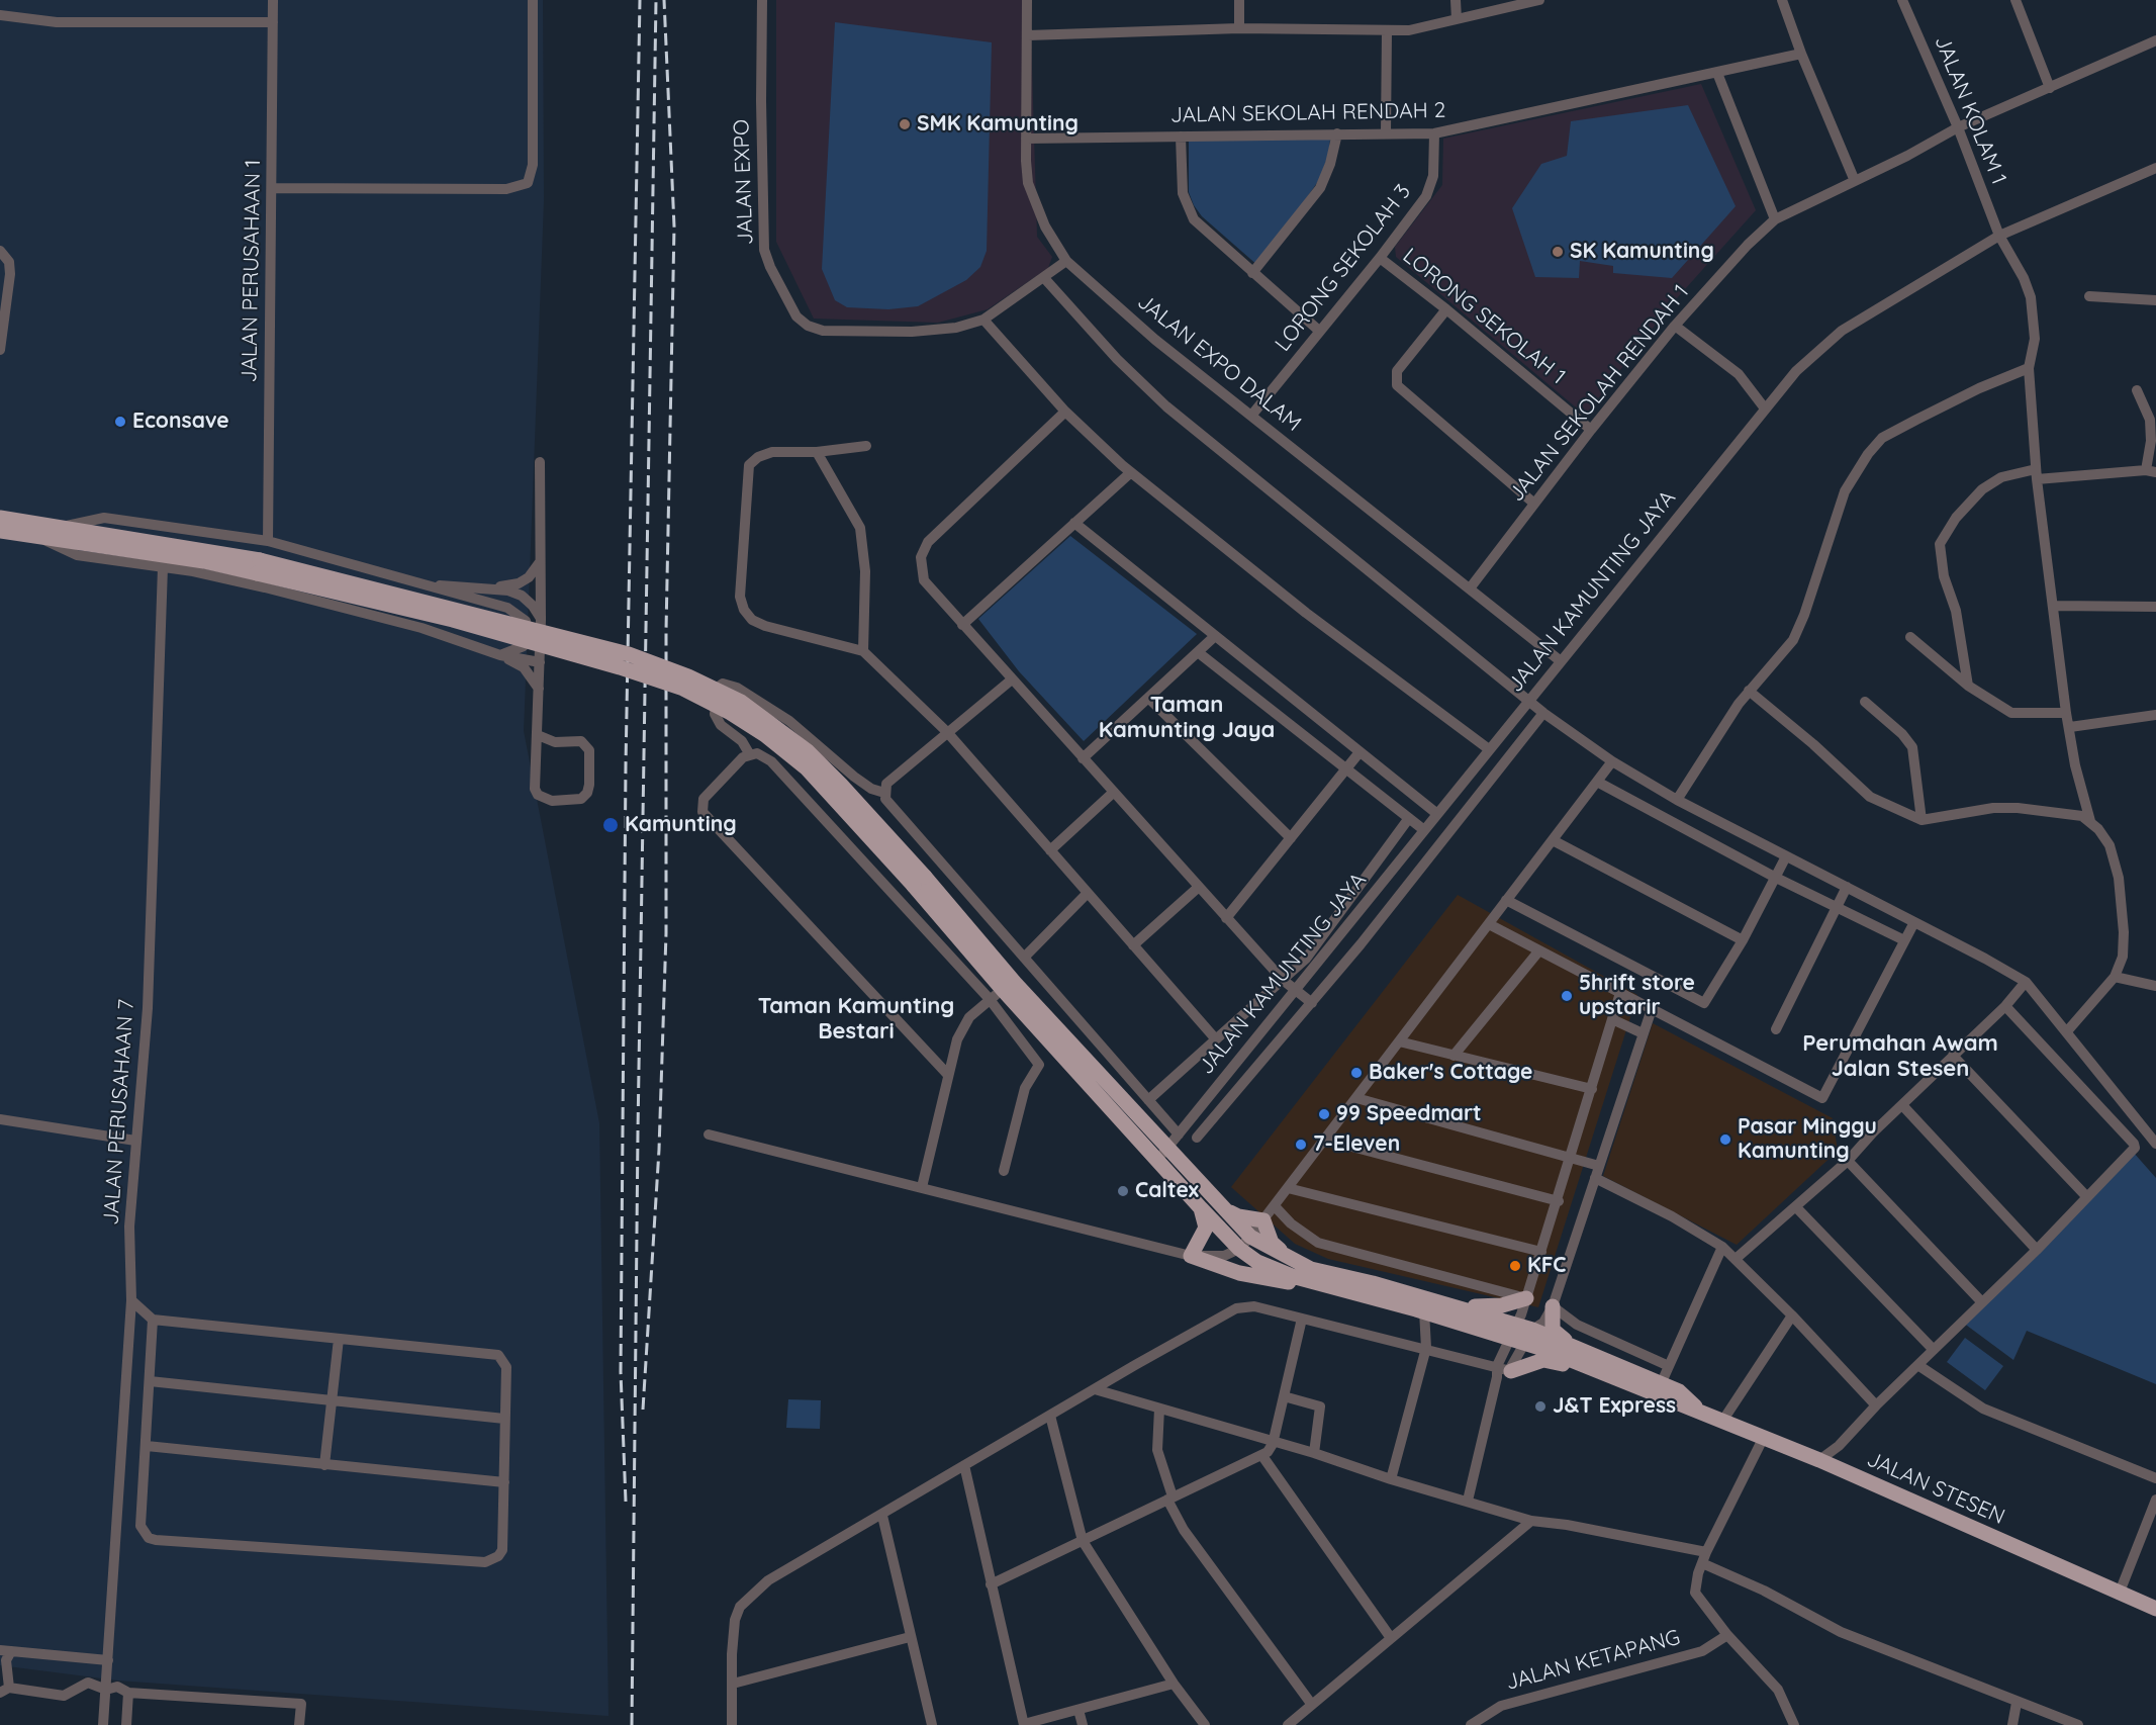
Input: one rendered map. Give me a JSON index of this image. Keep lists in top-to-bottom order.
{
  "streets": {
    "main road": ["JALAN STESEN"],
    "street": [
      "JALAN KOLAM 1",
      "JALAN SEKOLAH RENDAH 2",
      "JALAN EXPO",
      "LORONG SEKOLAH 3",
      "JALAN PERUSAHAAN 1",
      "LORONG SEKOLAH 1",
      "JALAN EXPO DALAM",
      "JALAN SEKOLAH RENDAH 1",
      "JALAN KAMUNTING JAYA",
      "JALAN PERUSAHAAN 7",
      "JALAN KETAPANG"
    ]
  },
  "crossings": [
    ["JALAN KOLAM 1", "JALAN SEKOLAH RENDAH 1"],
    ["JALAN KOLAM 1", "JALAN KAMUNTING JAYA"],
    ["JALAN SEKOLAH RENDAH 2", "LORONG SEKOLAH 3"],
    ["JALAN SEKOLAH RENDAH 2", "JALAN EXPO DALAM"],
    ["JALAN EXPO", "JALAN EXPO DALAM"],
    ["LORONG SEKOLAH 3", "LORONG SEKOLAH 1"],
    ["LORONG SEKOLAH 3", "JALAN EXPO DALAM"],
    ["LORONG SEKOLAH 1", "JALAN SEKOLAH RENDAH 1"],
    ["JALAN EXPO DALAM", "JALAN SEKOLAH RENDAH 1"],
    ["JALAN EXPO DALAM", "JALAN KAMUNTING JAYA"]
  ],
  "districts": ["Taman Kamunting Jaya", "Taman Kamunting Bestari", "Perumahan Awam Jalan Stesen"],
  "places": [
    "SMK Kamunting",
    "SK Kamunting",
    "Econsave",
    "Kamunting",
    "5hrift store upstarir",
    "Baker's Cottage",
    "99 Speedmart",
    "Pasar Minggu Kamunting",
    "7-Eleven",
    "Caltex",
    "KFC",
    "J&T Express"
  ]
}
